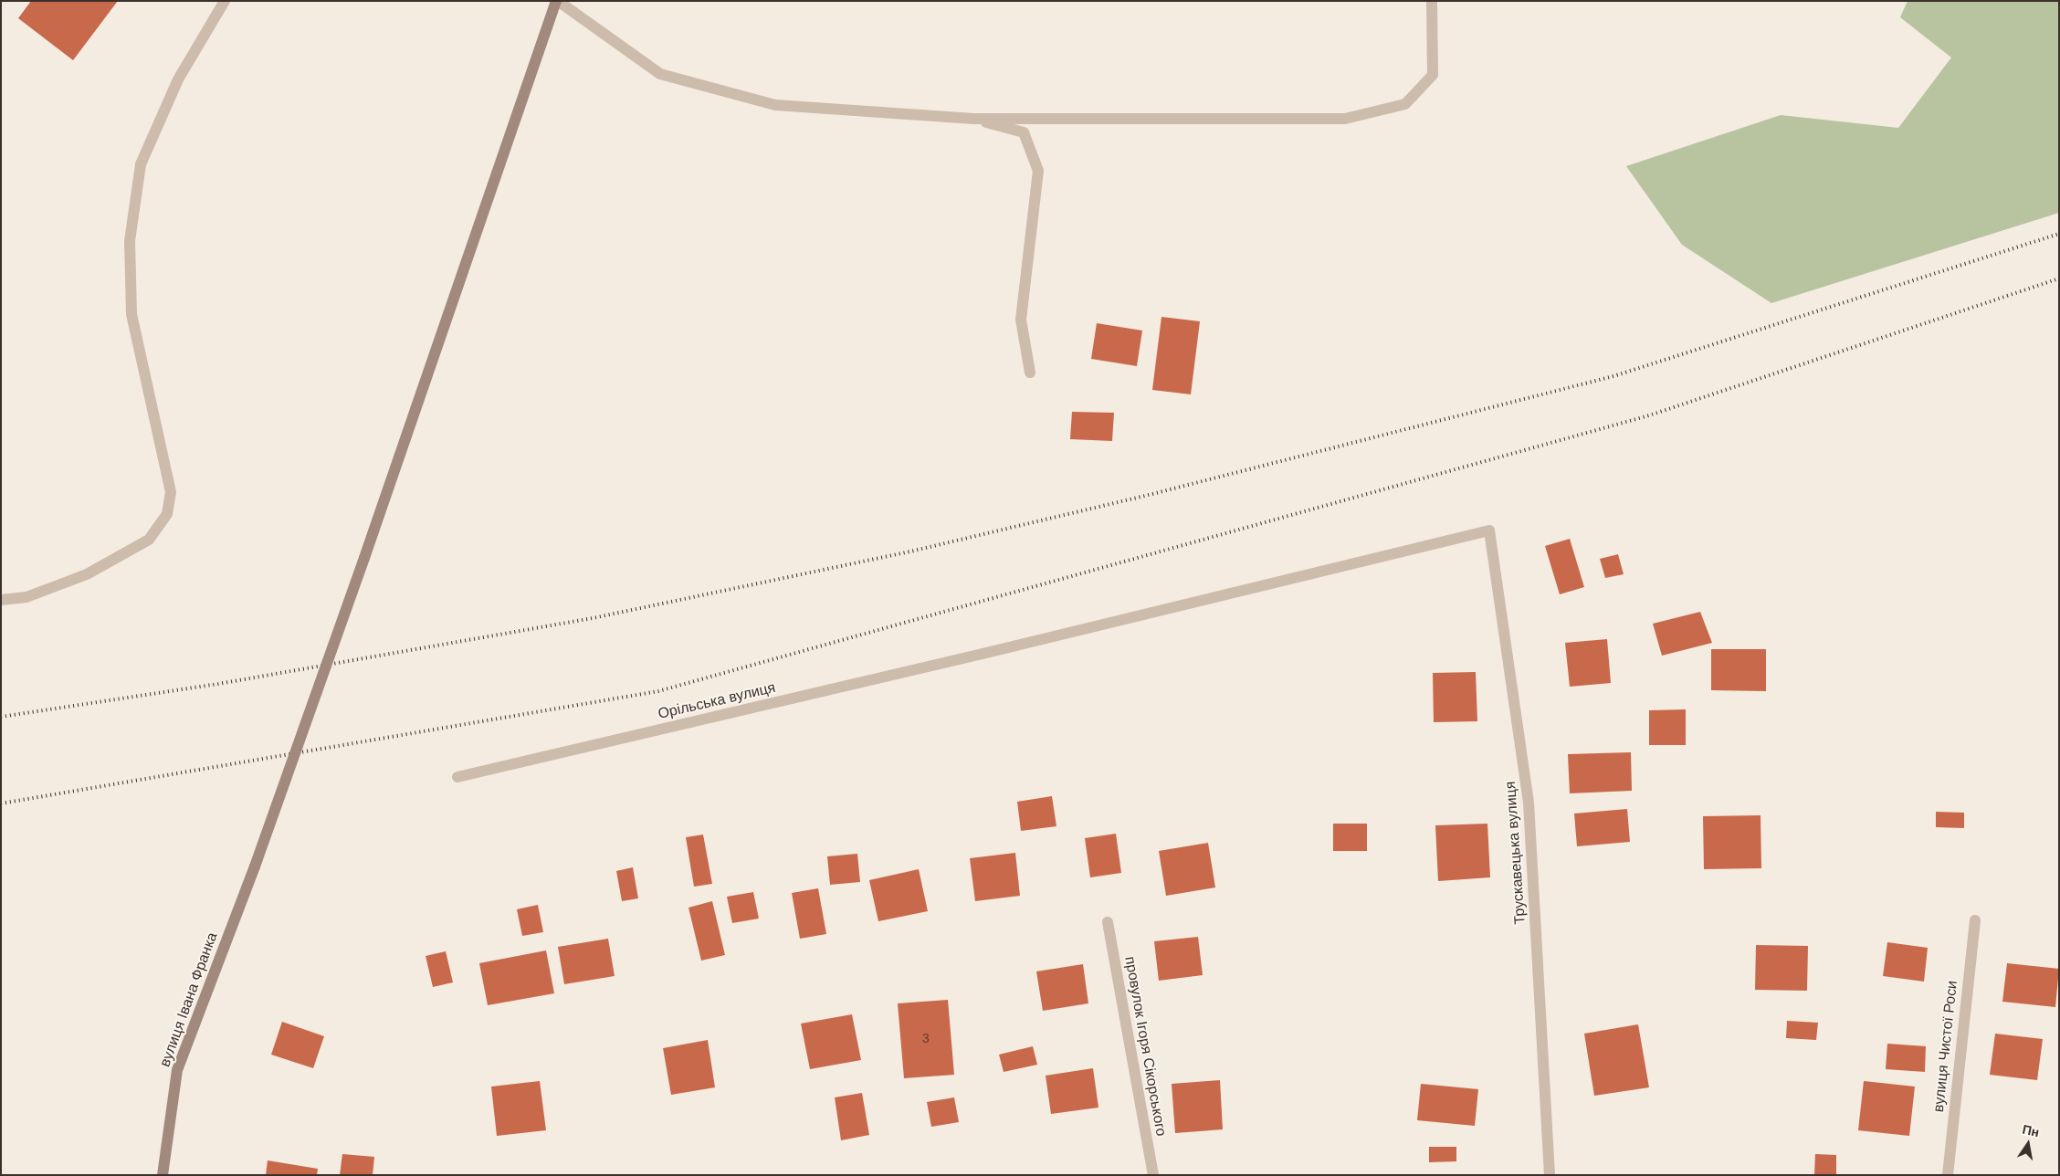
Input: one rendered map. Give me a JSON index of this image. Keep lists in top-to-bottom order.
{
  "streets": {
    "main road": ["вулиця Івана Франка"],
    "street": [
      "Орільська вулиця",
      "Трускавецька вулиця",
      "провулок Ігоря Сікорського",
      "вулиця Чистої Роси"
    ]
  },
  "crossings": [
    ["Орільська вулиця", "Трускавецька вулиця"]
  ],
  "house_numbers": ["3"],
  "north": "top"
}
